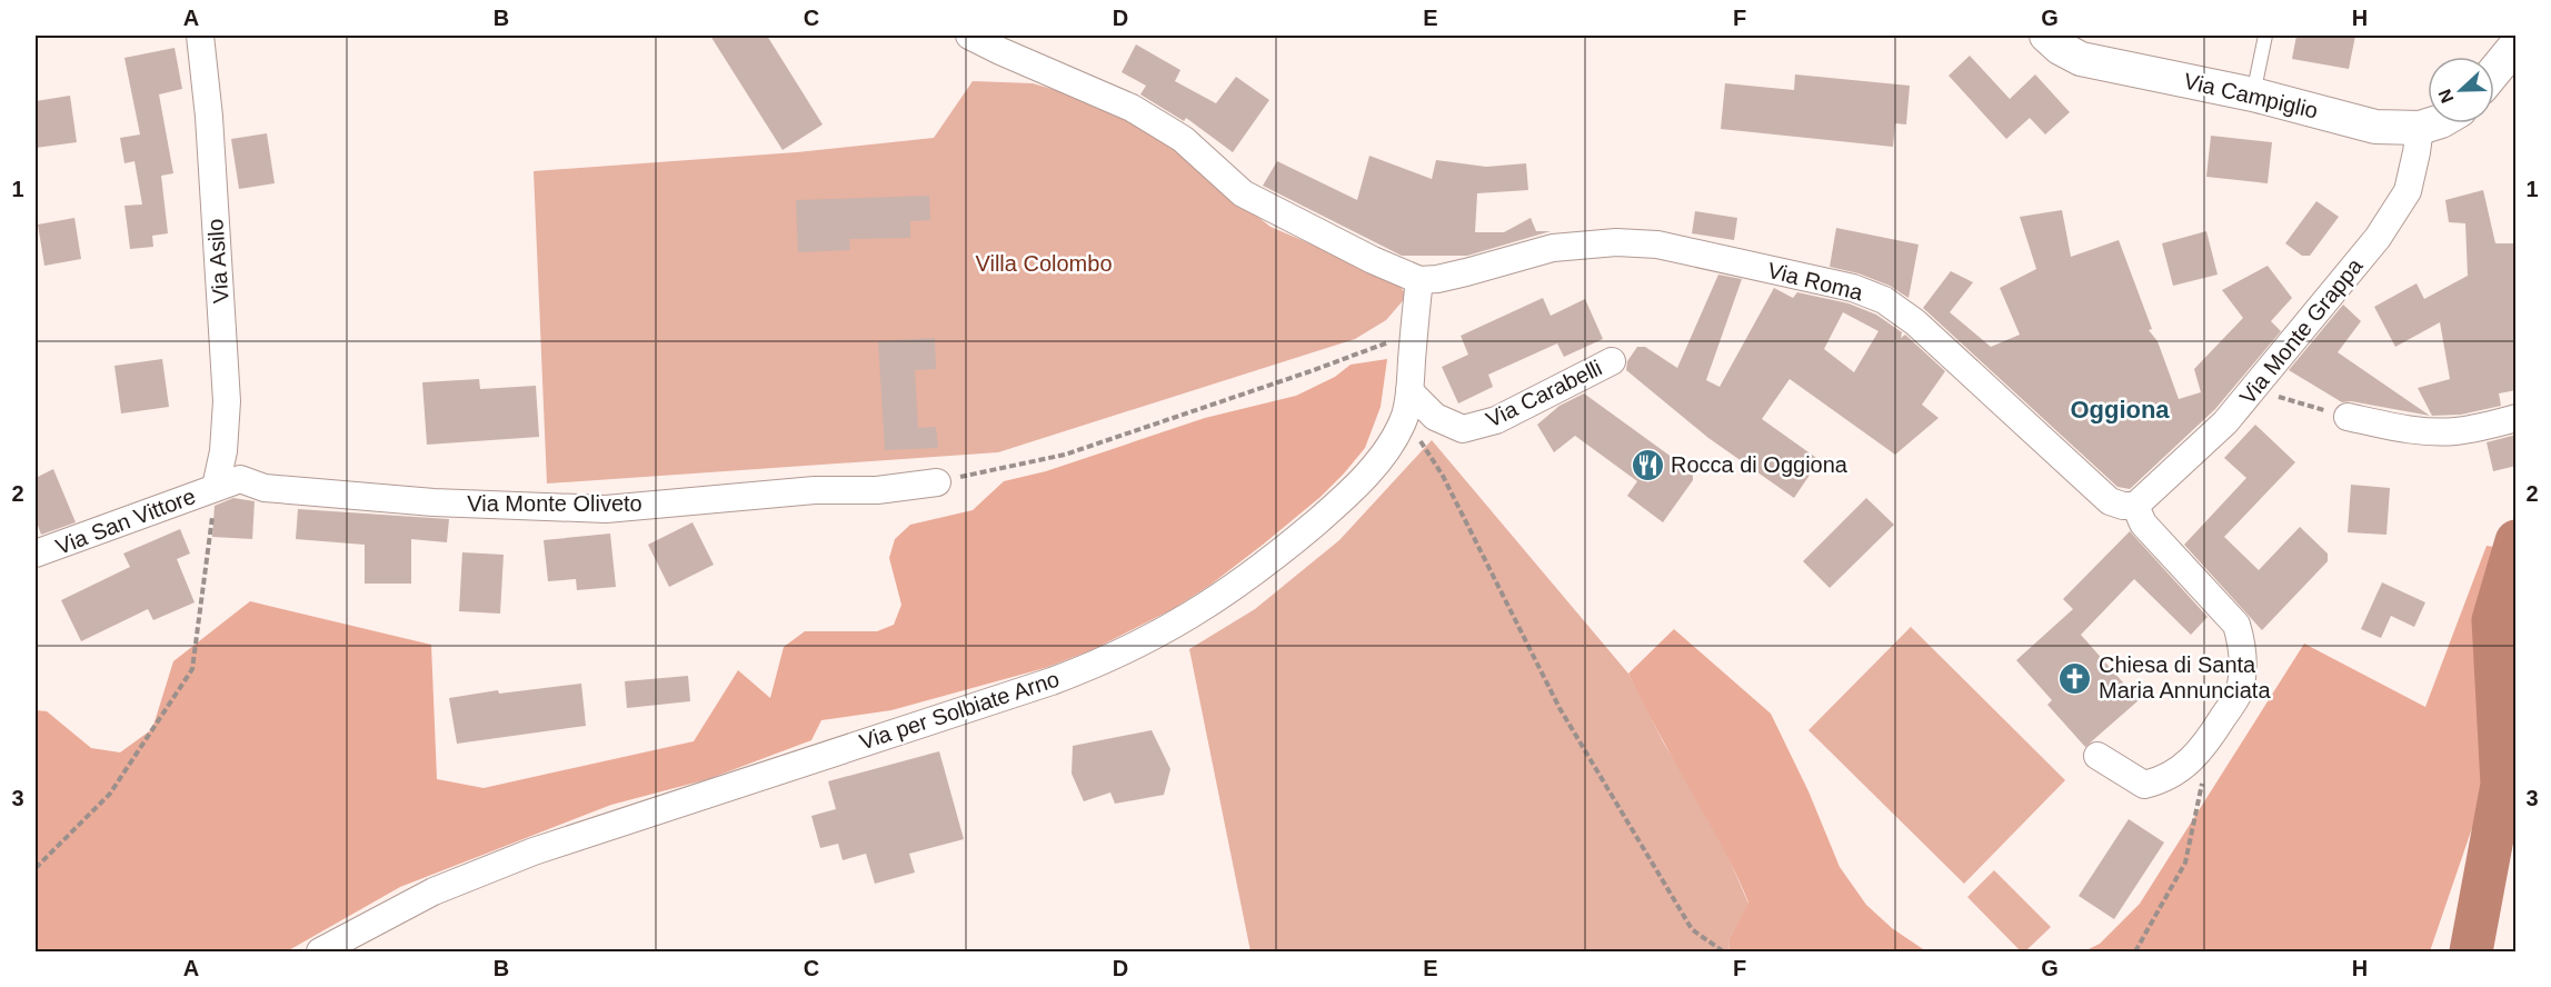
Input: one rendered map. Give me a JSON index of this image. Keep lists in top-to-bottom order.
{
  "streets": {
    "street": [
      "Via Campiglio",
      "Via Asilo",
      "Via Roma",
      "Via Monte Grappa",
      "Via Carabelli",
      "Via Monte Oliveto",
      "Via San Vittore",
      "Via per Solbiate Arno"
    ]
  },
  "crossings": [
    ["Via Campiglio", "Via Monte Grappa"],
    ["Via Asilo", "Via Monte Oliveto"],
    ["Via Asilo", "Via San Vittore"],
    ["Via Roma", "Via Monte Grappa"],
    ["Via Roma", "Via per Solbiate Arno"],
    ["Via Carabelli", "Via per Solbiate Arno"],
    ["Via Monte Oliveto", "Via San Vittore"]
  ],
  "districts": ["Oggiona"],
  "parks": ["Villa Colombo"],
  "places": {
    "restaurant": ["Rocca di Oggiona"],
    "church": ["Chiesa di Santa Maria Annunciata"]
  },
  "north": "left",
  "grid": {
    "columns": [
      "A",
      "B",
      "C",
      "D",
      "E",
      "F",
      "G",
      "H"
    ],
    "rows": ["1", "2", "3"]
  }
}
